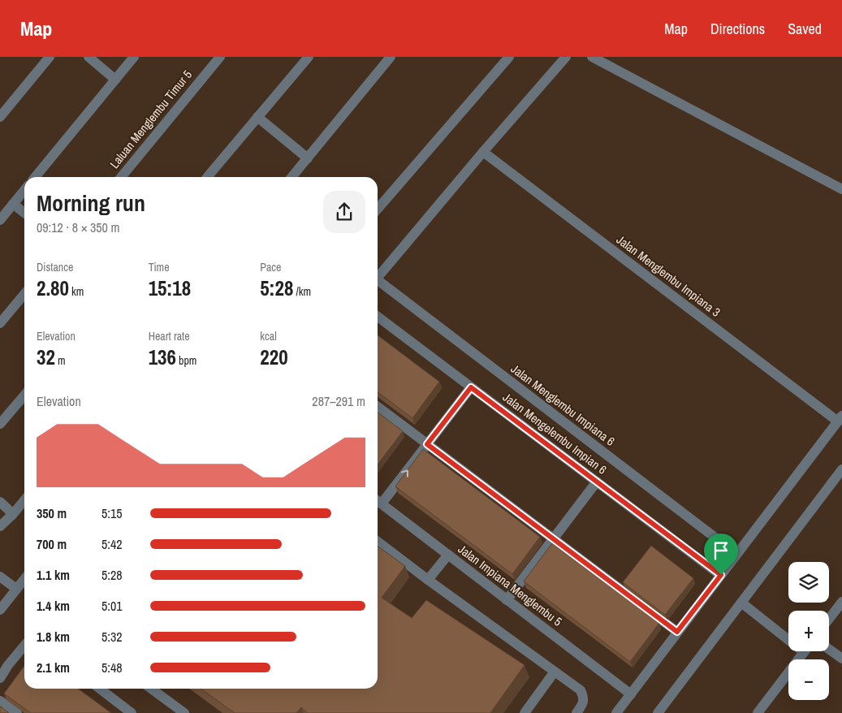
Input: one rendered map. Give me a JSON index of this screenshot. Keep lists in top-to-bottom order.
{
  "streets": {
    "street": [
      "Laluan Menglembu Timur 5",
      "Jalan Menglembu Impiana 3",
      "Jalan Menglembu Impiana 6",
      "Jalan Mengelembu Impian 6",
      "Jalan Impiana Menglembu 5"
    ]
  },
  "crossings": [
    ["Jalan Menglembu Impiana 3", "Jalan Menglembu Impiana 6"],
    ["Jalan Menglembu Impiana 3", "Jalan Mengelembu Impian 6"],
    ["Jalan Menglembu Impiana 3", "Jalan Impiana Menglembu 5"]
  ],
  "page": {
    "header": "Map",
    "nav": ["Map", "Directions", "Saved"],
    "heading": ["Morning run", "09:12 · 8 × 350 m"],
    "stats": [
      ["Distance", "2.80 km"],
      ["Time", "15:18"],
      ["Pace", "5:28 /km"],
      ["Elevation", "32 m"],
      ["Heart rate", "136 bpm"],
      ["kcal", "220"]
    ],
    "chart": ["Elevation", "287–291 m"],
    "list": [
      {
        "name": "350 m",
        "note": "5:15"
      },
      {
        "name": "700 m",
        "note": "5:42"
      },
      {
        "name": "1.1 km",
        "note": "5:28"
      },
      {
        "name": "1.4 km",
        "note": "5:01"
      },
      {
        "name": "1.8 km",
        "note": "5:32"
      },
      {
        "name": "2.1 km",
        "note": "5:48"
      }
    ],
    "map_buttons": ["+", "−"]
  }
}
